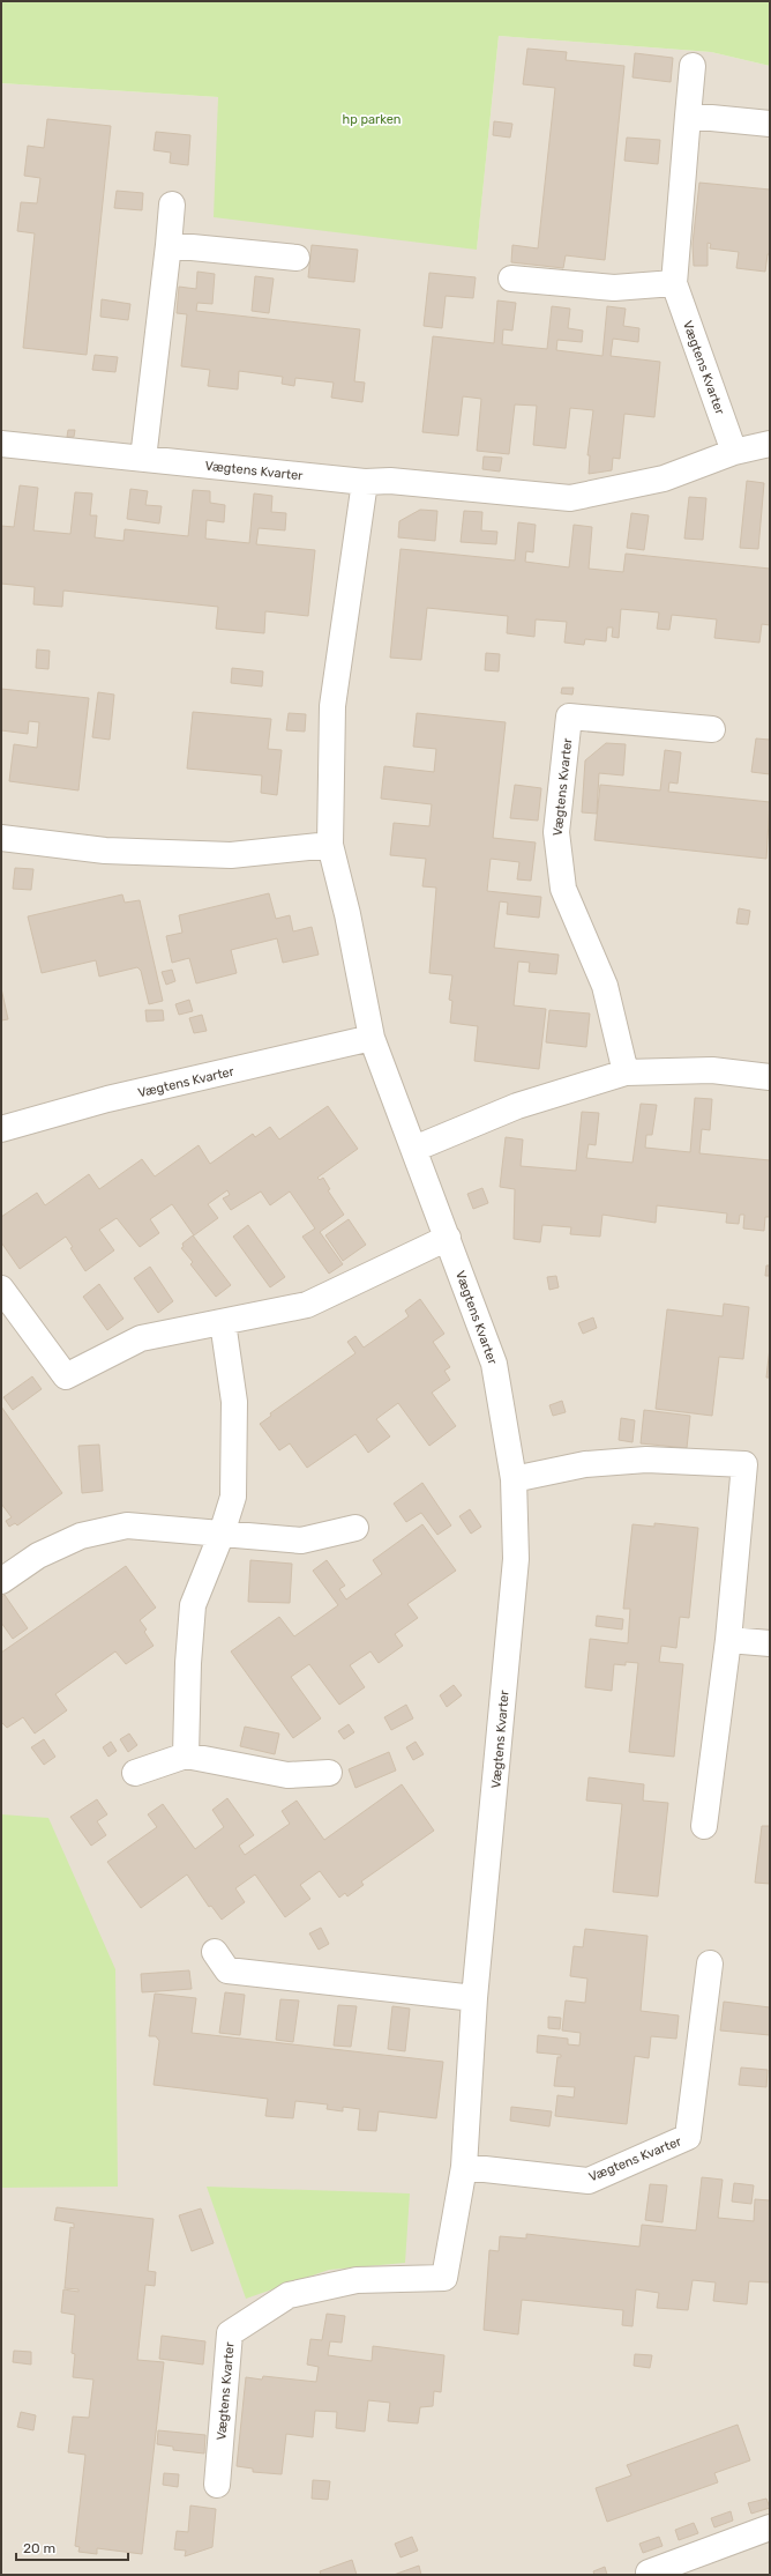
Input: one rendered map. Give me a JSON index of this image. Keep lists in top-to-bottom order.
{
  "streets": {
    "street": ["Vægtens Kvarter"]
  },
  "parks": ["hp parken"],
  "scale_bar": "20 m"
}
